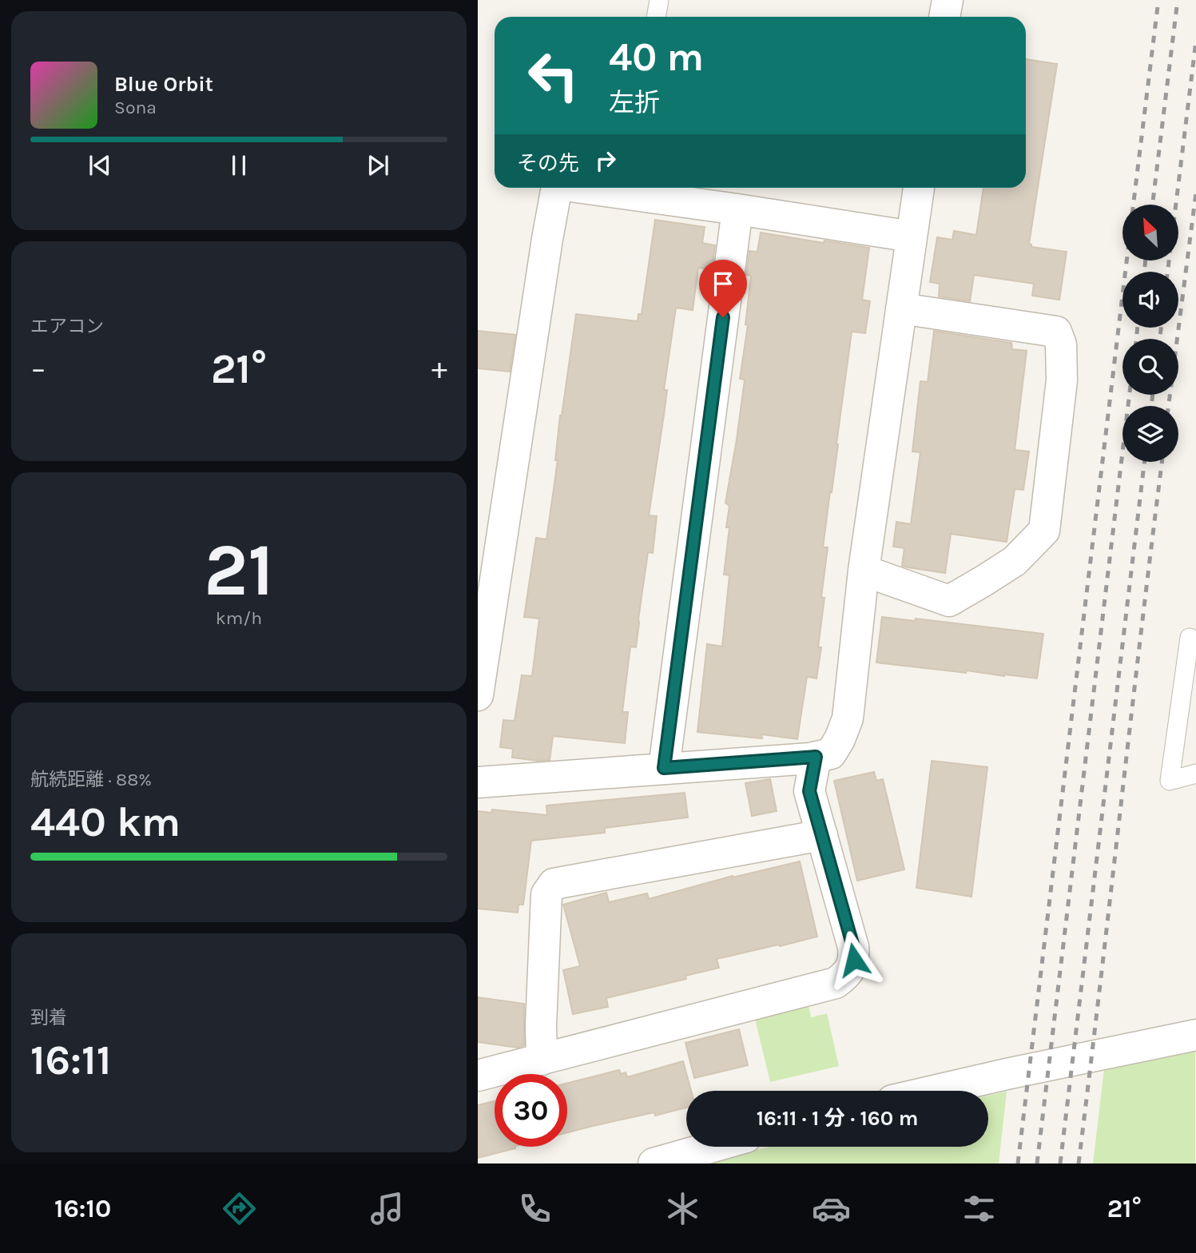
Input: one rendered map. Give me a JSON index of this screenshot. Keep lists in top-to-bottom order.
{
  "north": "top left",
  "page": {
    "turn": ["40 m", "左折"],
    "song": ["Blue Orbit", "Sona"],
    "then": "その先",
    "tile": [
      "エアコン",
      ["21", "km/h"],
      ["航続距離 · 88%", "440 km"],
      ["到着", "16:11"]
    ],
    "heat": ["−", "21°", "+"],
    "limit": "30",
    "trip": "16:11 · 1 分 · 160 m",
    "tabs": ["16:10", "21°"]
  }
}
